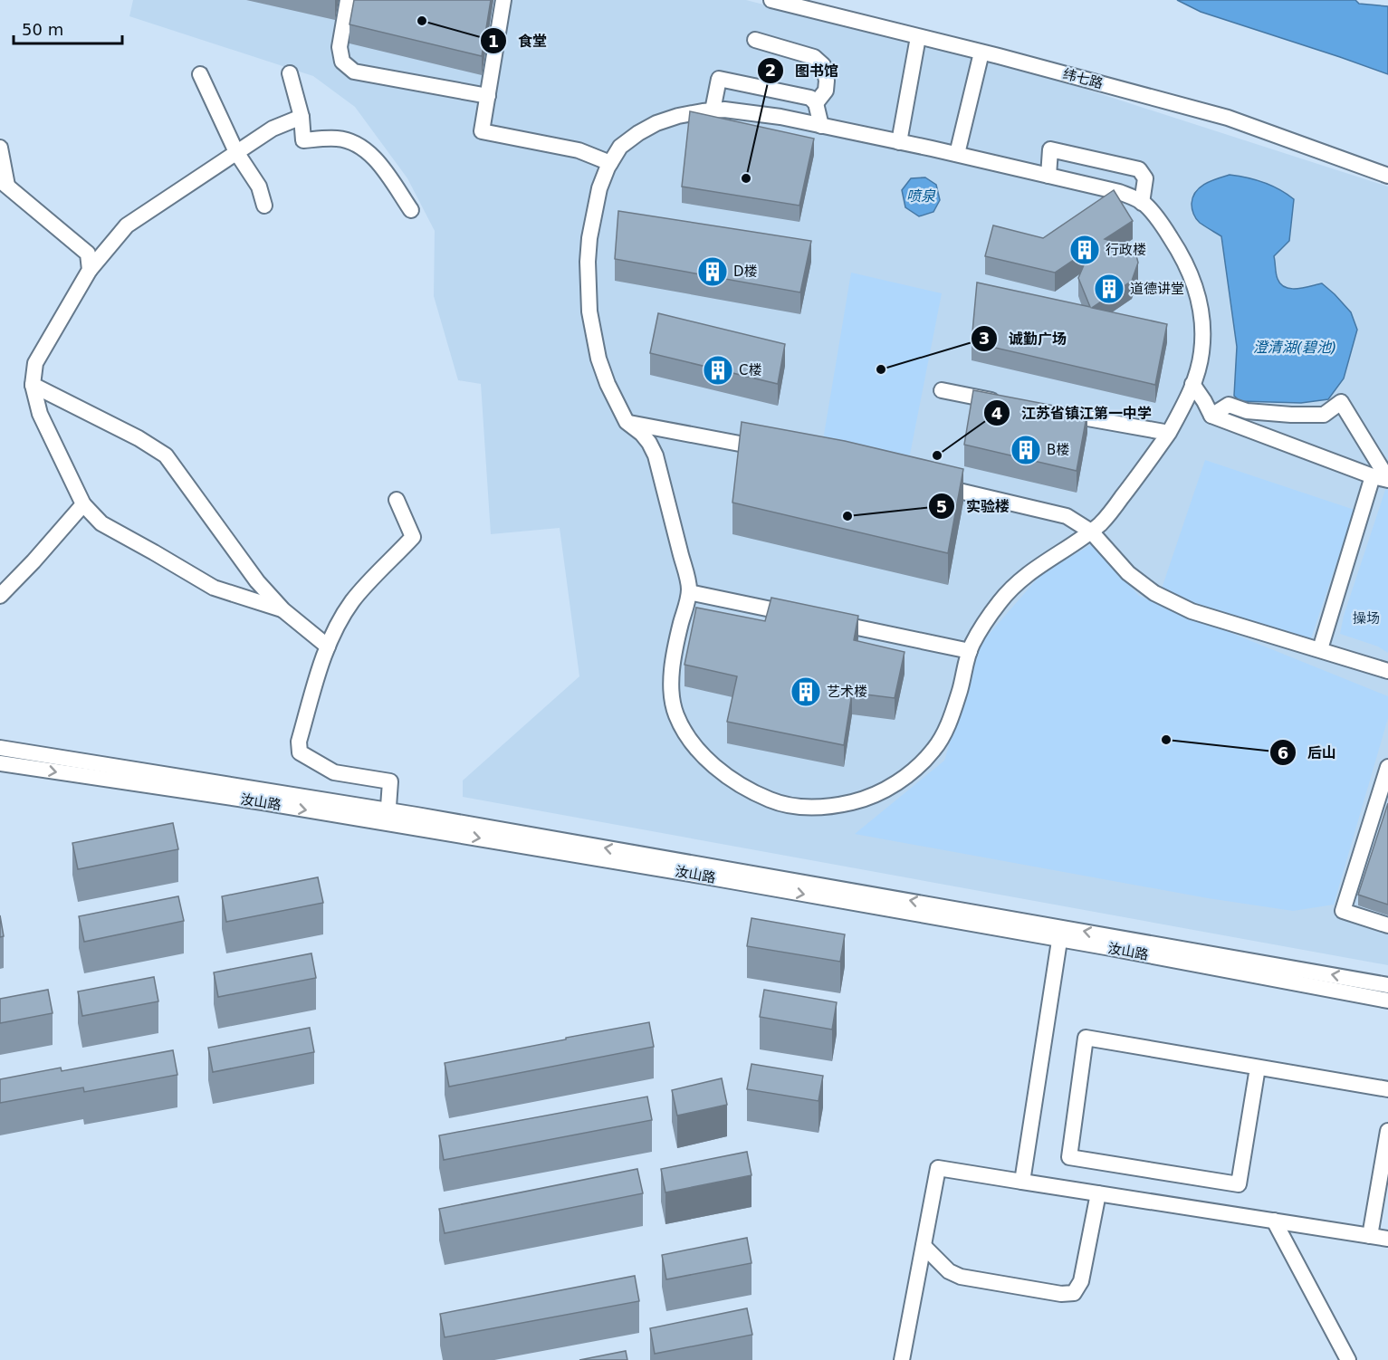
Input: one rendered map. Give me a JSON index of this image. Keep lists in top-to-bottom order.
{
  "streets": {
    "street": ["纬七路", "汝山路"]
  },
  "water": ["喷泉", "澄清湖(碧池)"],
  "parks": ["操场"],
  "places": {
    "other": [
      "食堂",
      "图书馆",
      "诚勤广场",
      "江苏省镇江第一中学",
      "实验楼",
      "后山"
    ],
    "building": [
      "行政楼",
      "D楼",
      "道德讲堂",
      "C楼",
      "B楼",
      "艺术楼"
    ]
  },
  "scale_bar": "50 m"
}
